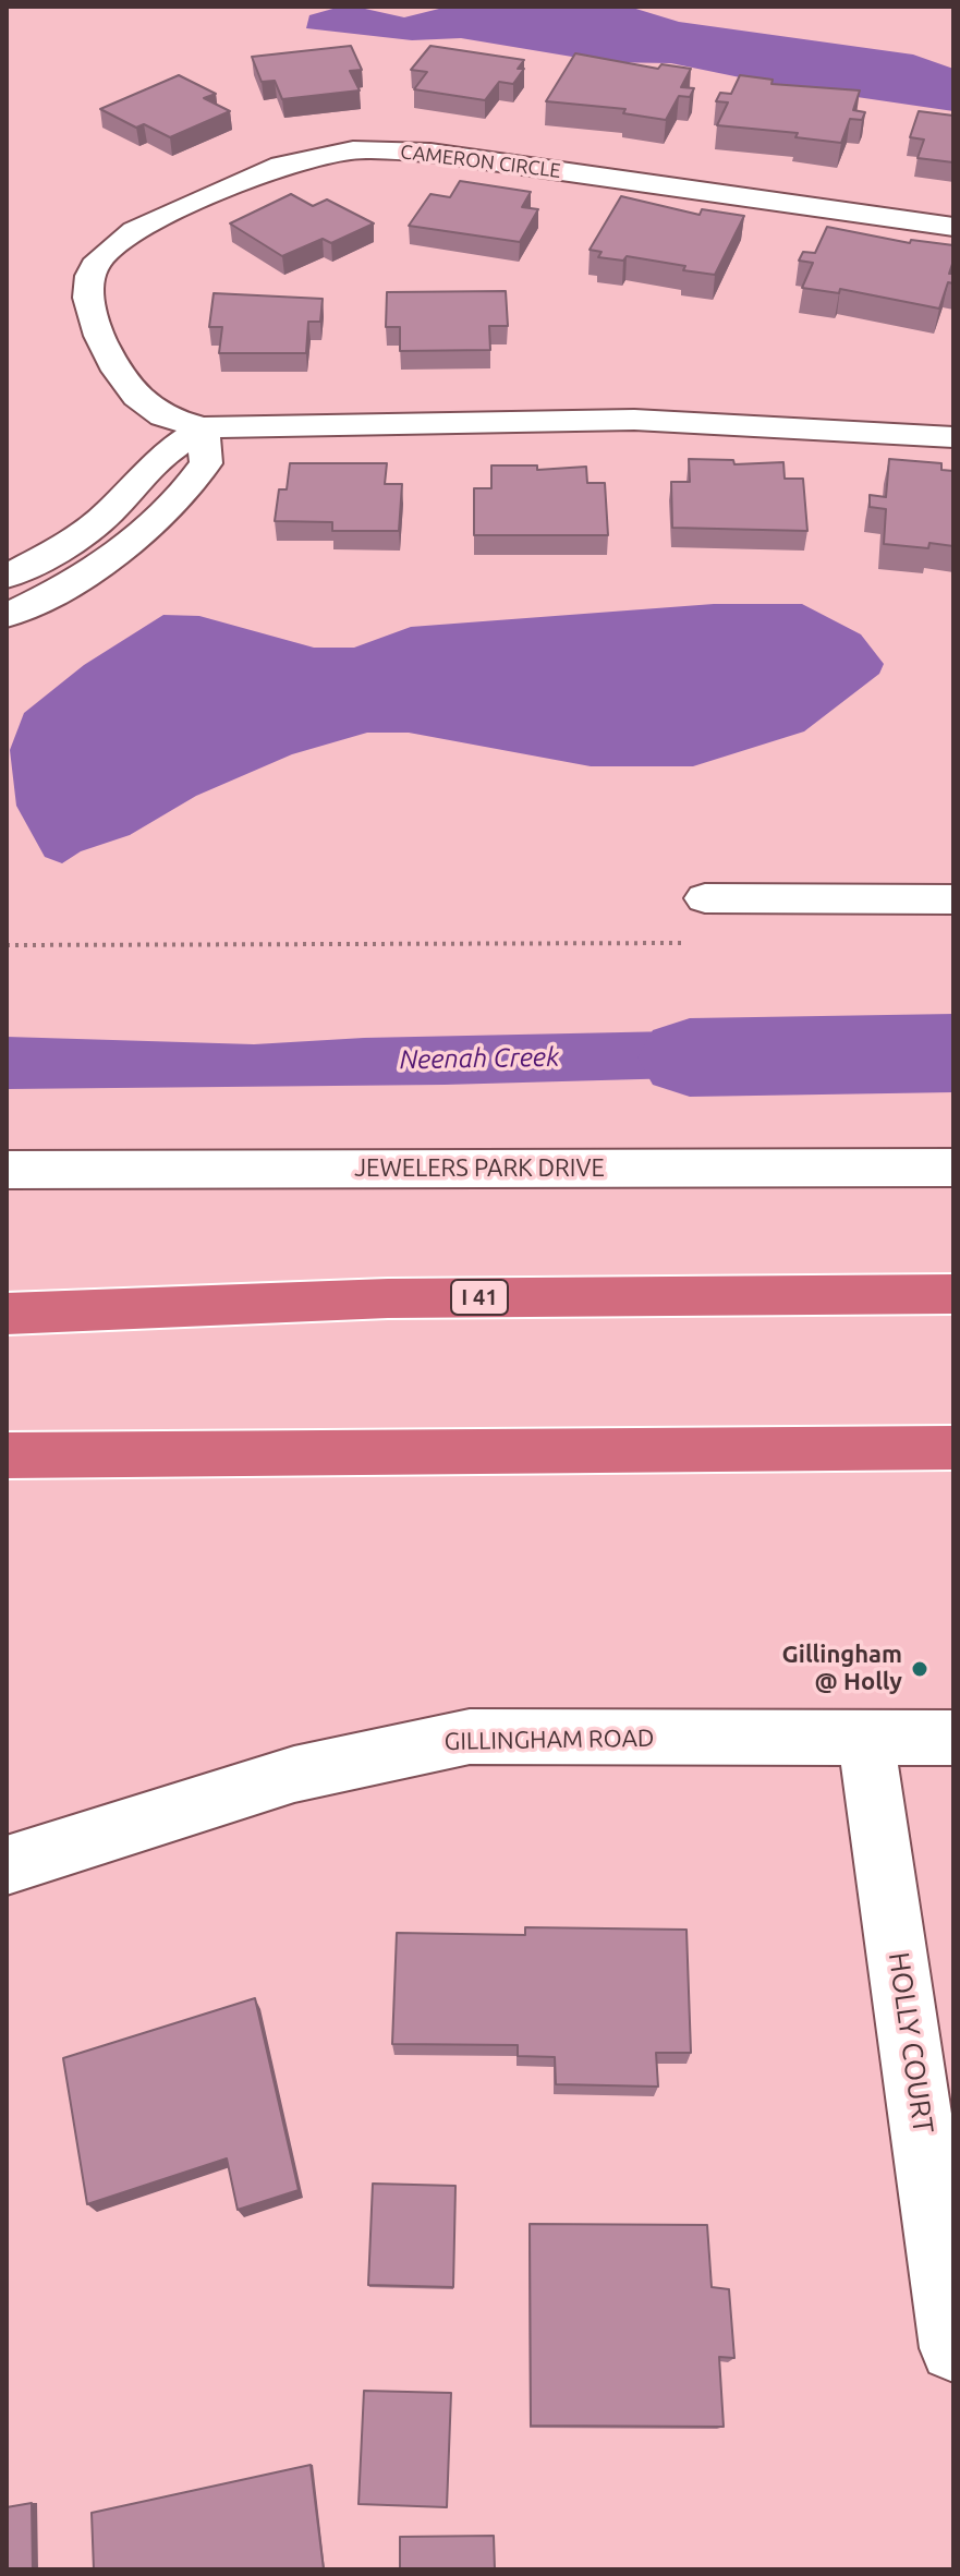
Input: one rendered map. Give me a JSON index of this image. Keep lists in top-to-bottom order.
{
  "streets": {
    "highway": ["I 41"],
    "street": [
      "CAMERON CIRCLE",
      "JEWELERS PARK DRIVE",
      "GILLINGHAM ROAD",
      "HOLLY COURT"
    ]
  },
  "crossings": [
    ["GILLINGHAM ROAD", "HOLLY COURT"]
  ],
  "water": ["Neenah Creek"],
  "places": ["Gillingham @ Holly"]
}
